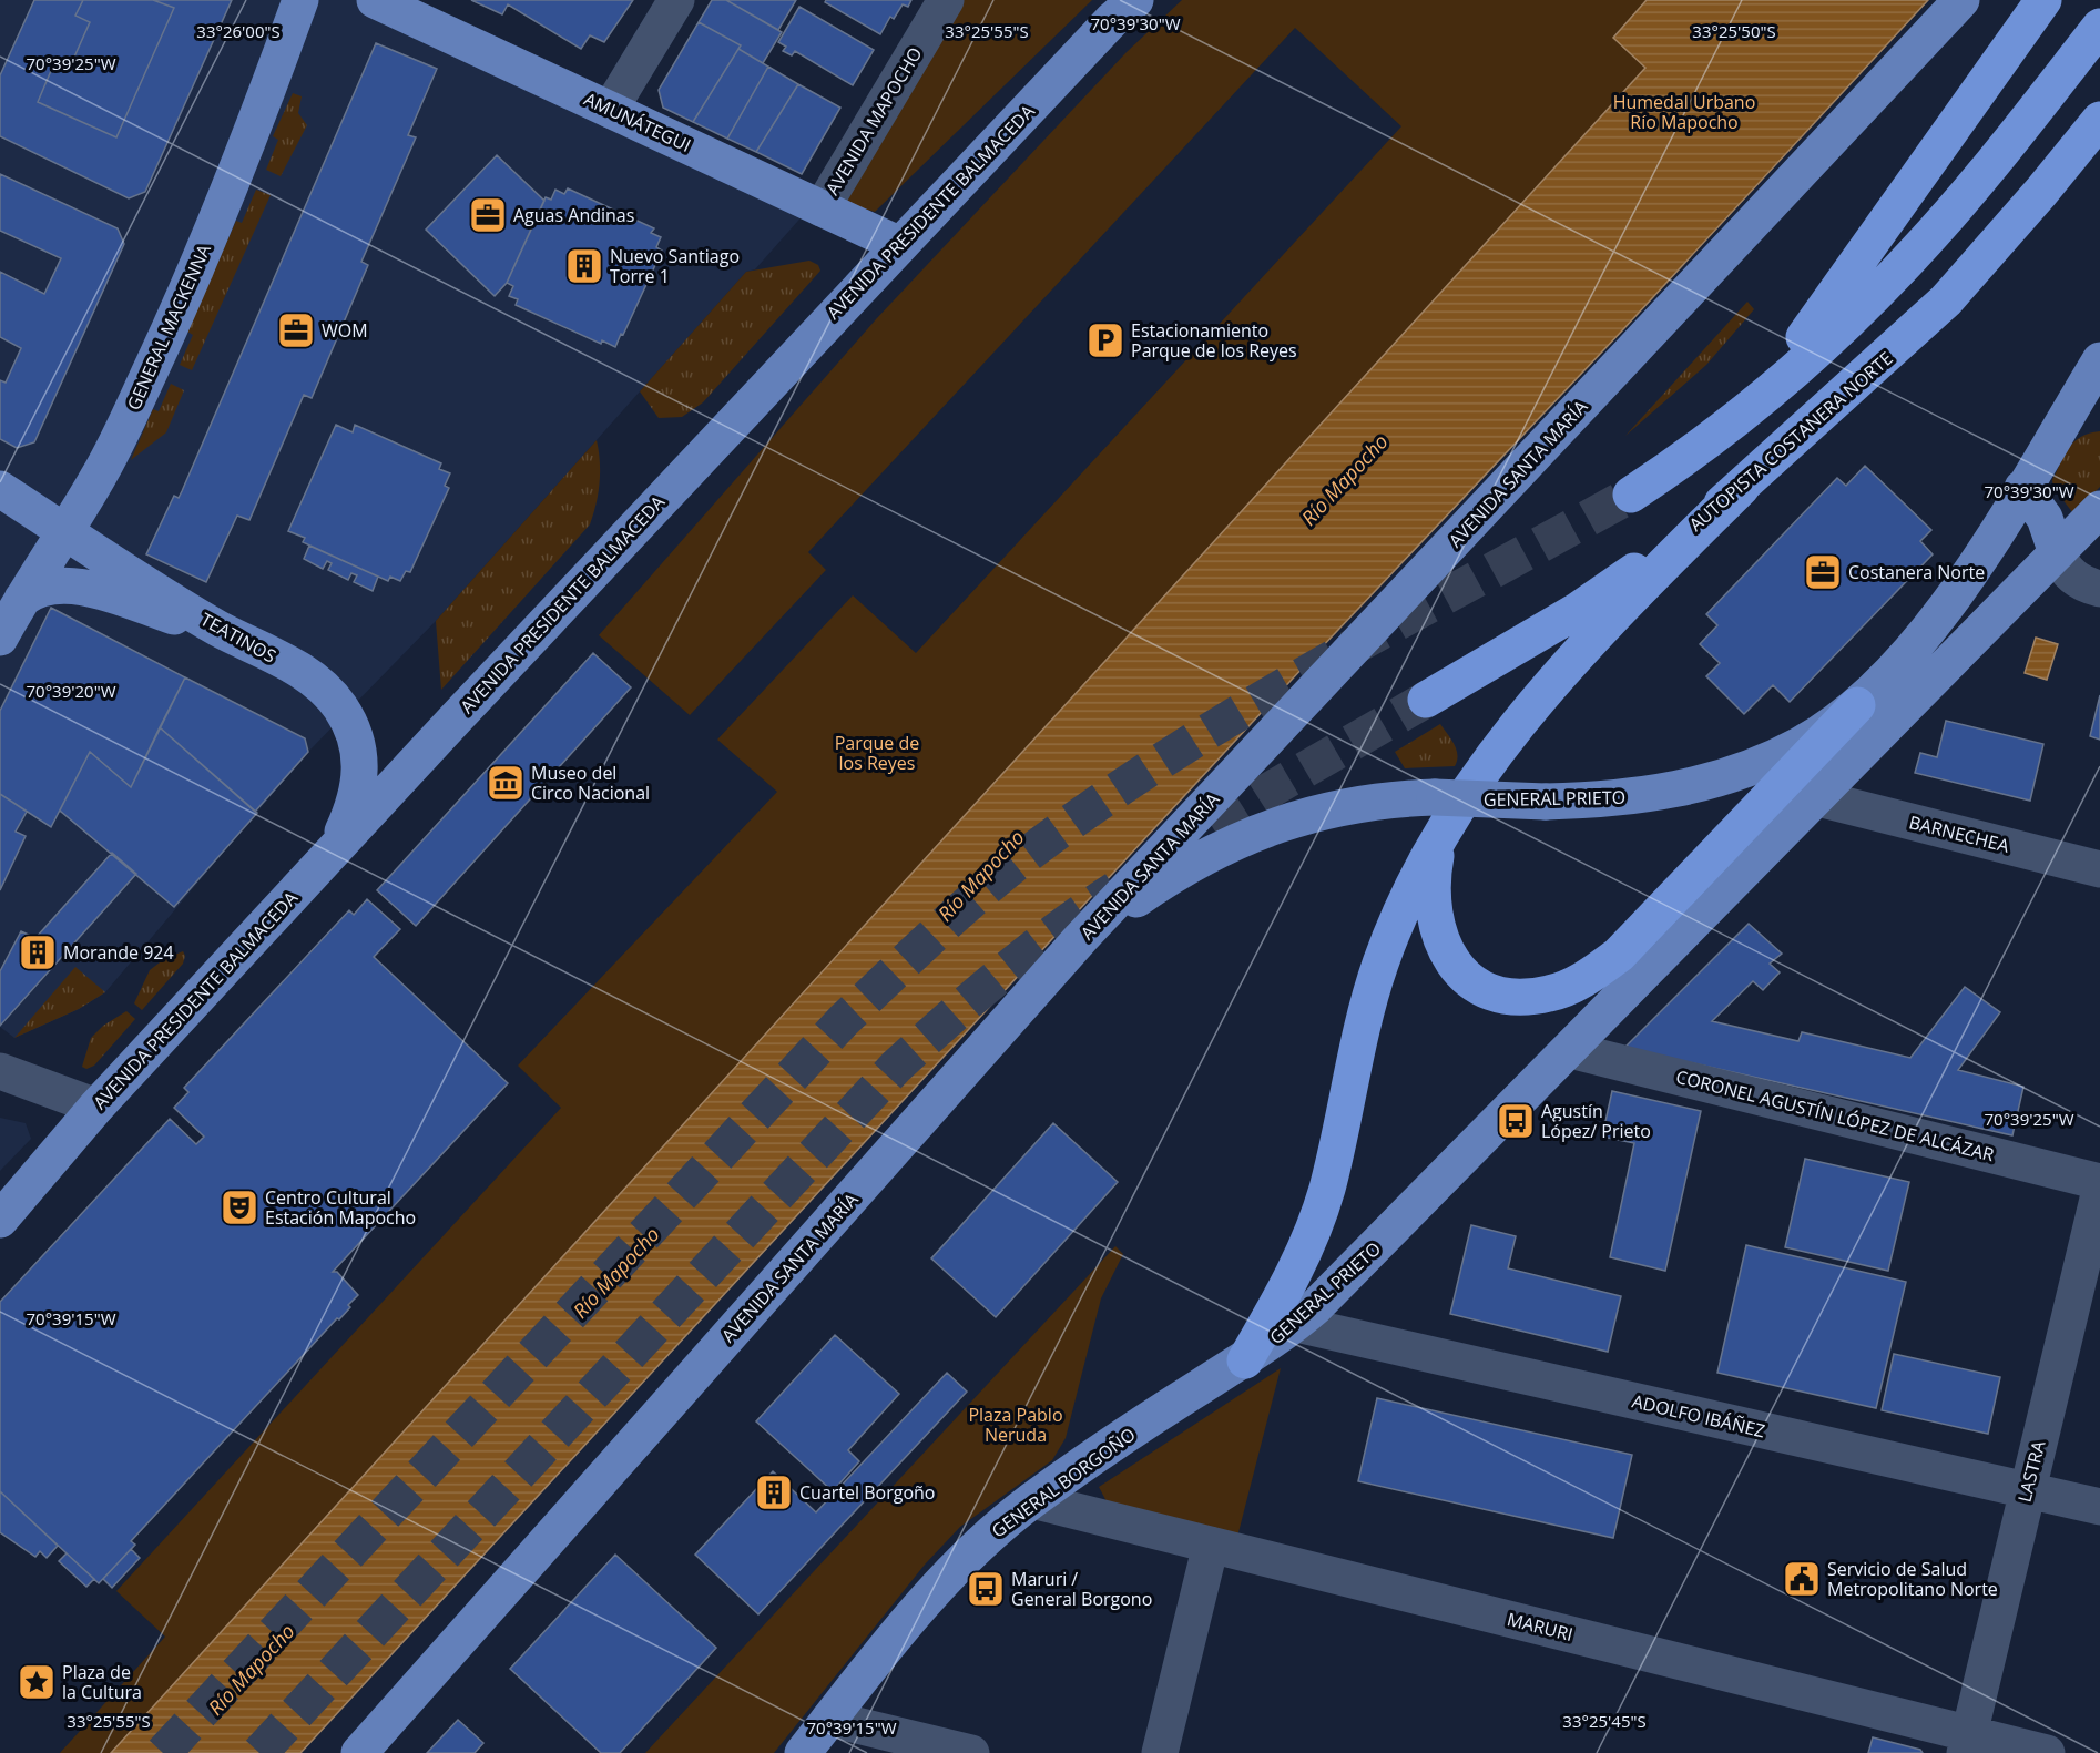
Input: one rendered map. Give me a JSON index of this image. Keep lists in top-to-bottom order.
{
  "streets": {
    "highway": ["AUTOPISTA COSTANERA NORTE"],
    "main road": [
      "AMUNÁTEGUI",
      "AVENIDA PRESIDENTE BALMACEDA",
      "GENERAL MACKENNA",
      "AVENIDA SANTA MARÍA",
      "TEATINOS",
      "GENERAL PRIETO",
      "GENERAL BORGOÑO"
    ],
    "street": [
      "AVENIDA MAPOCHO",
      "BARNECHEA",
      "CORONEL AGUSTÍN LÓPEZ DE ALCÁZAR",
      "ADOLFO IBÁÑEZ",
      "LASTRA",
      "MARURI"
    ]
  },
  "crossings": [
    ["AVENIDA MAPOCHO", "AMUNÁTEGUI"],
    ["AMUNÁTEGUI", "AVENIDA PRESIDENTE BALMACEDA"],
    ["AVENIDA PRESIDENTE BALMACEDA", "TEATINOS"],
    ["GENERAL MACKENNA", "TEATINOS"],
    ["AVENIDA SANTA MARÍA", "GENERAL PRIETO"],
    ["GENERAL PRIETO", "BARNECHEA"],
    ["GENERAL PRIETO", "CORONEL AGUSTÍN LÓPEZ DE ALCÁZAR"],
    ["GENERAL PRIETO", "ADOLFO IBÁÑEZ"],
    ["GENERAL PRIETO", "GENERAL BORGOÑO"],
    ["ADOLFO IBÁÑEZ", "LASTRA"],
    ["LASTRA", "MARURI"],
    ["GENERAL BORGOÑO", "MARURI"]
  ],
  "water": ["Río Mapocho"],
  "parks": ["Humedal Urbano Río Mapocho", "Parque de los Reyes", "Plaza Pablo Neruda"],
  "places": {
    "office": ["Aguas Andinas", "WOM", "Costanera Norte"],
    "building": ["Nuevo Santiago Torre 1", "Morande 924", "Cuartel Borgoño"],
    "parking": ["Estacionamiento Parque de los Reyes"],
    "museum": ["Museo del Circo Nacional"],
    "bus stop": ["Agustín López/ Prieto", "Maruri / General Borgono"],
    "theatre": ["Centro Cultural Estación Mapocho"],
    "public building": ["Servicio de Salud Metropolitano Norte"],
    "place": ["Plaza de la Cultura"]
  },
  "coordinates": [
    "70°39'30\"W",
    "33°26'00\"S",
    "33°25'55\"S",
    "33°25'50\"S",
    "70°39'25\"W",
    "70°39'20\"W",
    "70°39'15\"W",
    "33°25'45\"S"
  ]
}
